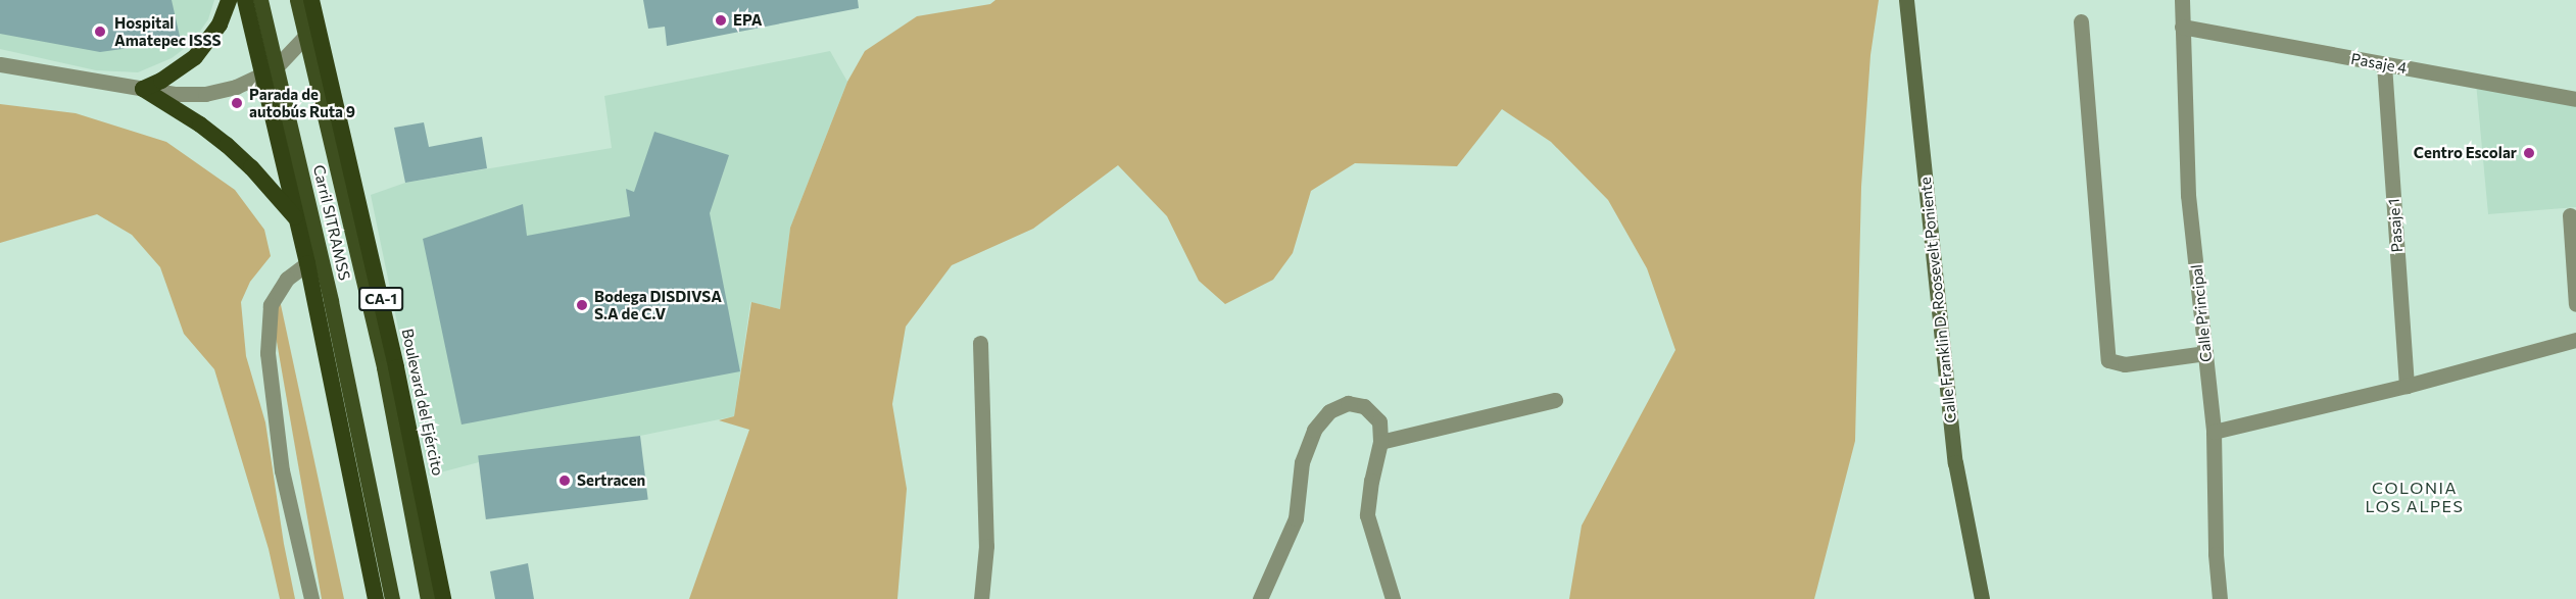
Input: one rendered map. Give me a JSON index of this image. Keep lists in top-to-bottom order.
{
  "streets": {
    "highway": ["CA-1", "Boulevard del Ejército"],
    "main road": ["Carril SITRAMSS", "Calle Franklin D. Roosevelt Poniente"],
    "street": ["Pasaje 4", "Pasaje 1", "Calle Principal"]
  },
  "crossings": [
    ["Pasaje 4", "Pasaje 1"],
    ["Pasaje 4", "Calle Principal"]
  ],
  "districts": ["COLONIA LOS ALPES"],
  "places": [
    "EPA",
    "Hospital Amatepec ISSS",
    "Parada de autobús Ruta 9",
    "Centro Escolar",
    "Bodega DISDIVSA S.A de C.V",
    "Sertracen"
  ]
}
